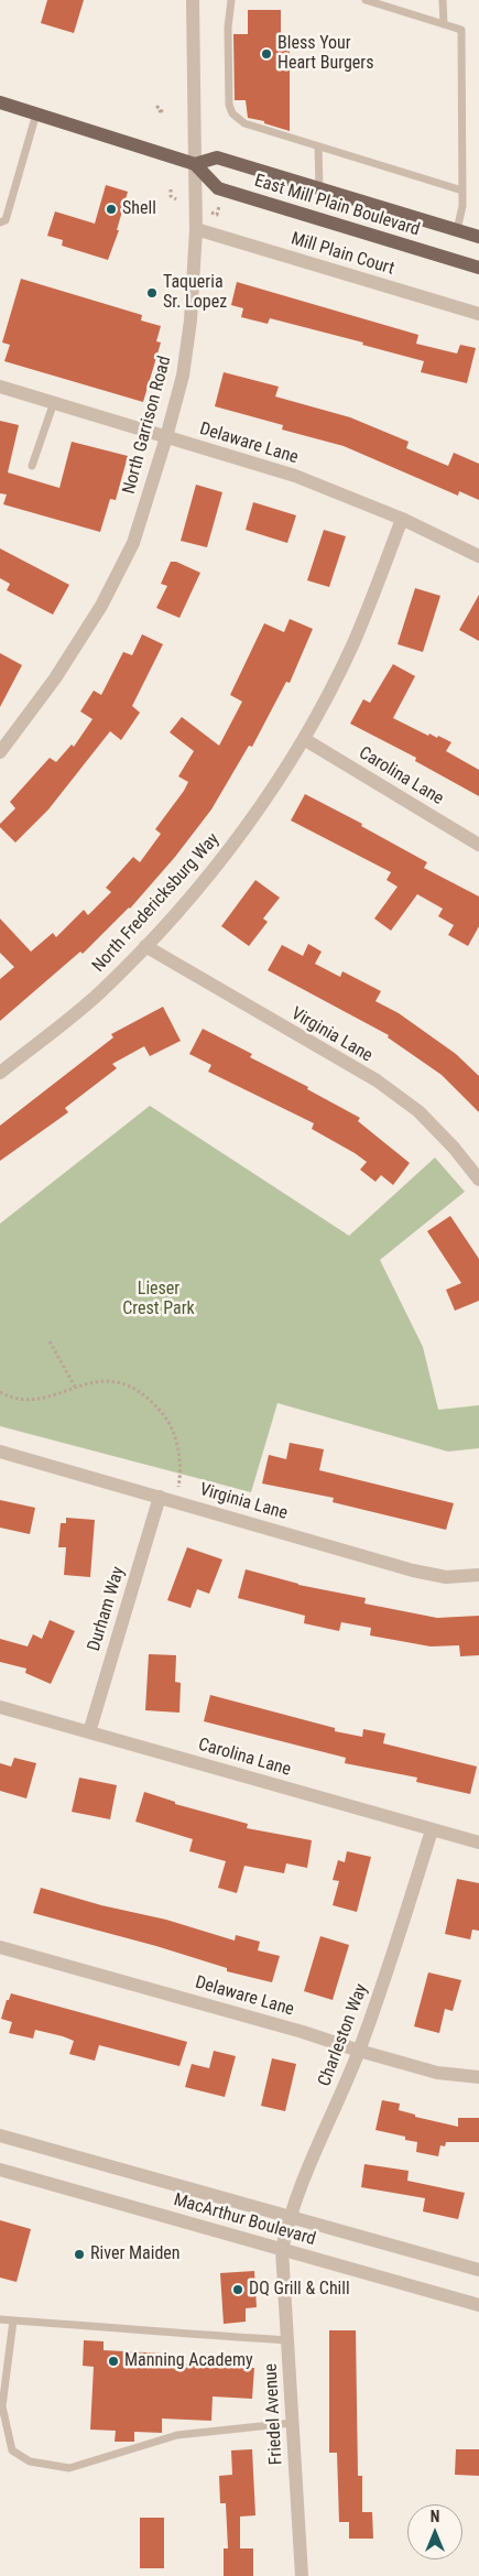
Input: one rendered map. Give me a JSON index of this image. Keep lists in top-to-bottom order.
{
  "streets": {
    "main road": ["East Mill Plain Boulevard"],
    "street": [
      "Mill Plain Court",
      "North Garrison Road",
      "Delaware Lane",
      "Carolina Lane",
      "North Fredericksburg Way",
      "Virginia Lane",
      "Durham Way",
      "Charleston Way",
      "MacArthur Boulevard",
      "Friedel Avenue"
    ]
  },
  "crossings": [
    ["East Mill Plain Boulevard", "North Garrison Road"],
    ["Mill Plain Court", "North Garrison Road"],
    ["North Garrison Road", "Delaware Lane"],
    ["Delaware Lane", "North Fredericksburg Way"],
    ["Delaware Lane", "Charleston Way"],
    ["Carolina Lane", "North Fredericksburg Way"],
    ["Carolina Lane", "Durham Way"],
    ["Carolina Lane", "Charleston Way"],
    ["North Fredericksburg Way", "Virginia Lane"],
    ["Virginia Lane", "Durham Way"],
    ["Charleston Way", "MacArthur Boulevard"],
    ["Charleston Way", "Friedel Avenue"],
    ["MacArthur Boulevard", "Friedel Avenue"]
  ],
  "parks": ["Lieser Crest Park"],
  "places": [
    "Bless Your Heart Burgers",
    "Shell",
    "Taqueria Sr. Lopez",
    "River Maiden",
    "DQ Grill & Chill",
    "Manning Academy"
  ],
  "north": "top"
}
